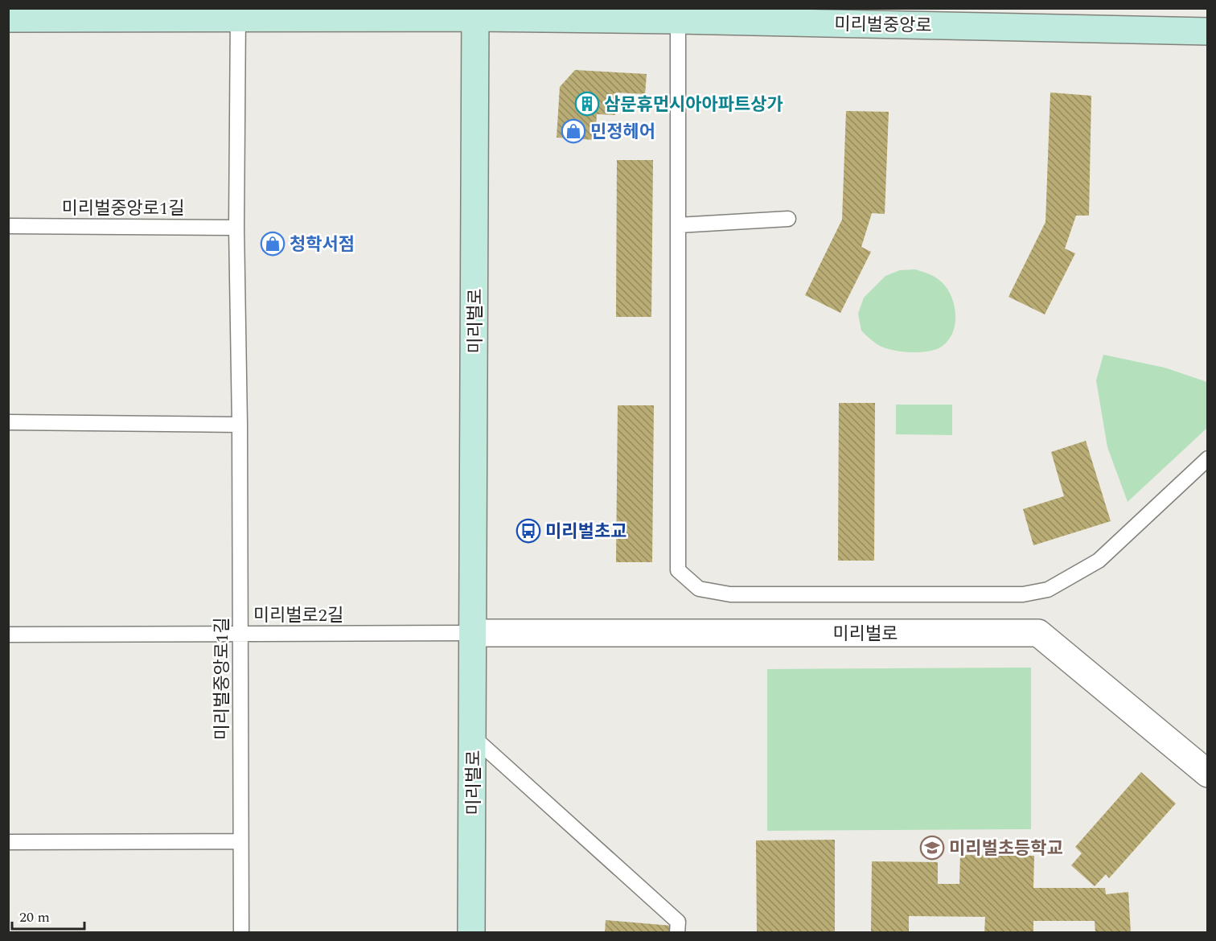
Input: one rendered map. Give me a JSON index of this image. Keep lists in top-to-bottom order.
{
  "streets": {
    "street": ["미리벌중앙로", "미리벌로"],
    "lane": ["미리벌중앙로1길", "미리벌로2길"]
  },
  "crossings": [
    ["미리벌중앙로", "미리벌중앙로1길"],
    ["미리벌중앙로", "미리벌로"],
    ["미리벌중앙로1길", "미리벌로2길"],
    ["미리벌로", "미리벌로2길"]
  ],
  "places": {
    "building": ["삼문휴먼시아아파트상가"],
    "shop": ["민정헤어", "청학서점"],
    "bus stop": ["미리벌초교"],
    "school or university": ["미리벌초등학교"]
  },
  "scale_bar": "20 m"
}
